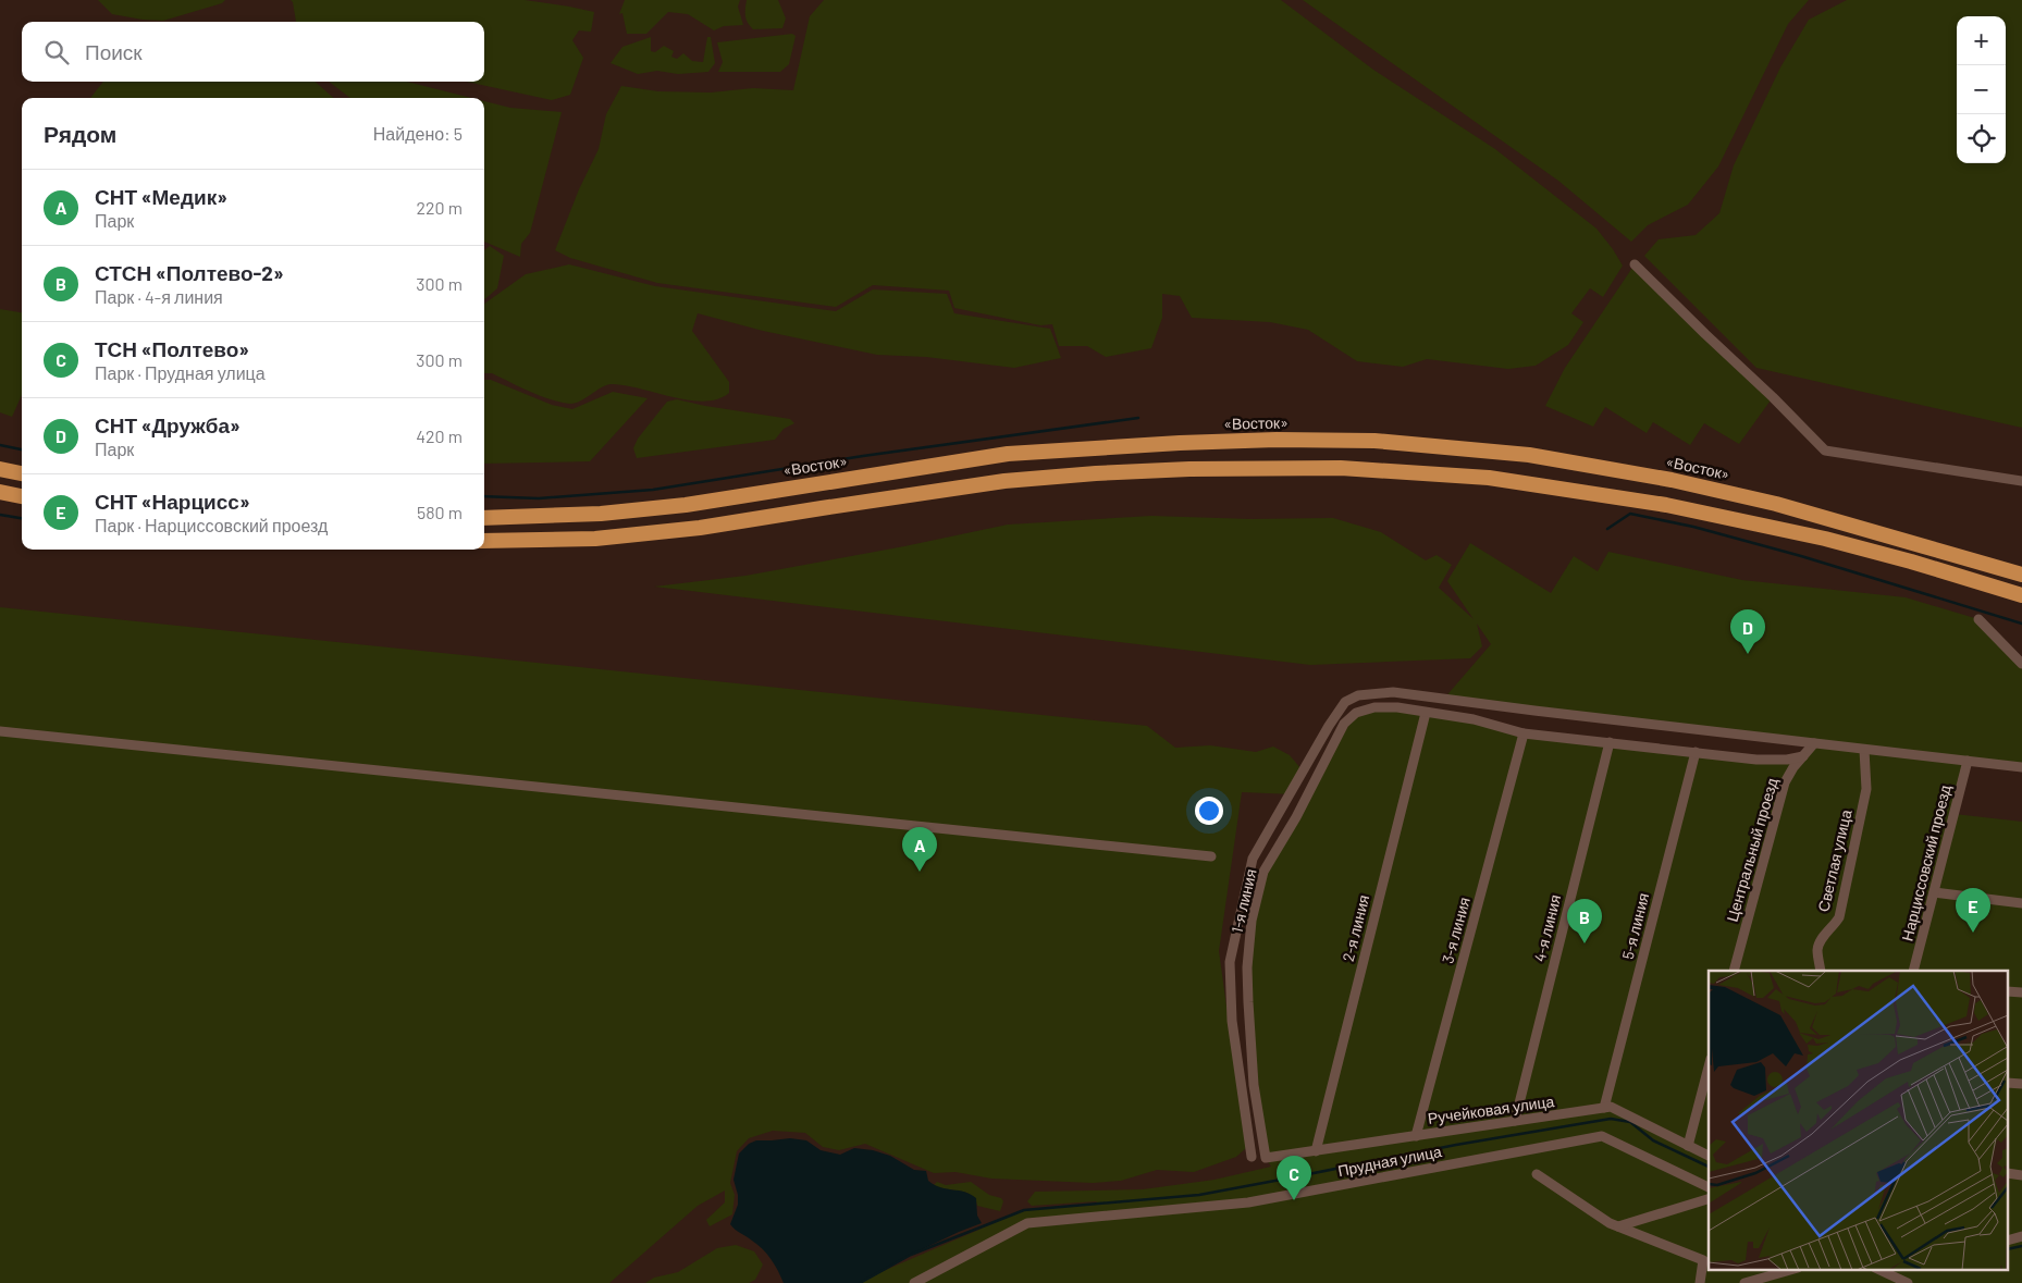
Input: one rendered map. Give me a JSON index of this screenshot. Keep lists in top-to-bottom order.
{
  "streets": {
    "highway": ["«Восток»"],
    "street": [
      "Центральный проезд",
      "Светлая улица",
      "Нарциссовский проезд",
      "1-я линия",
      "5-я линия",
      "2-я линия",
      "4-я линия",
      "3-я линия",
      "Ручейковая улица",
      "Прудная улица"
    ]
  },
  "crossings": [
    ["Центральный проезд", "1-я линия"],
    ["1-я линия", "5-я линия"],
    ["1-я линия", "2-я линия"],
    ["1-я линия", "4-я линия"],
    ["1-я линия", "3-я линия"],
    ["1-я линия", "Ручейковая улица"],
    ["5-я линия", "Ручейковая улица"],
    ["2-я линия", "Ручейковая улица"],
    ["4-я линия", "Ручейковая улица"],
    ["3-я линия", "Ручейковая улица"]
  ],
  "page": {
    "map_buttons": ["+", "−"],
    "search": "Поиск",
    "heading": ["Рядом", "Найдено: 5"],
    "list": [
      {
        "mark": "A",
        "name": "СНТ «Медик»",
        "note": "Парк",
        "value": "220 m"
      },
      {
        "mark": "B",
        "name": "СТСН «Полтево-2»",
        "note": "Парк · 4-я линия",
        "value": "300 m"
      },
      {
        "mark": "C",
        "name": "ТСН «Полтево»",
        "note": "Парк · Прудная улица",
        "value": "300 m"
      },
      {
        "mark": "D",
        "name": "СНТ «Дружба»",
        "note": "Парк",
        "value": "420 m"
      },
      {
        "mark": "E",
        "name": "СНТ «Нарцисс»",
        "note": "Парк · Нарциссовский проезд",
        "value": "580 m"
      }
    ],
    "pins": [
      "D",
      "A",
      "E",
      "B",
      "C"
    ]
  }
}
